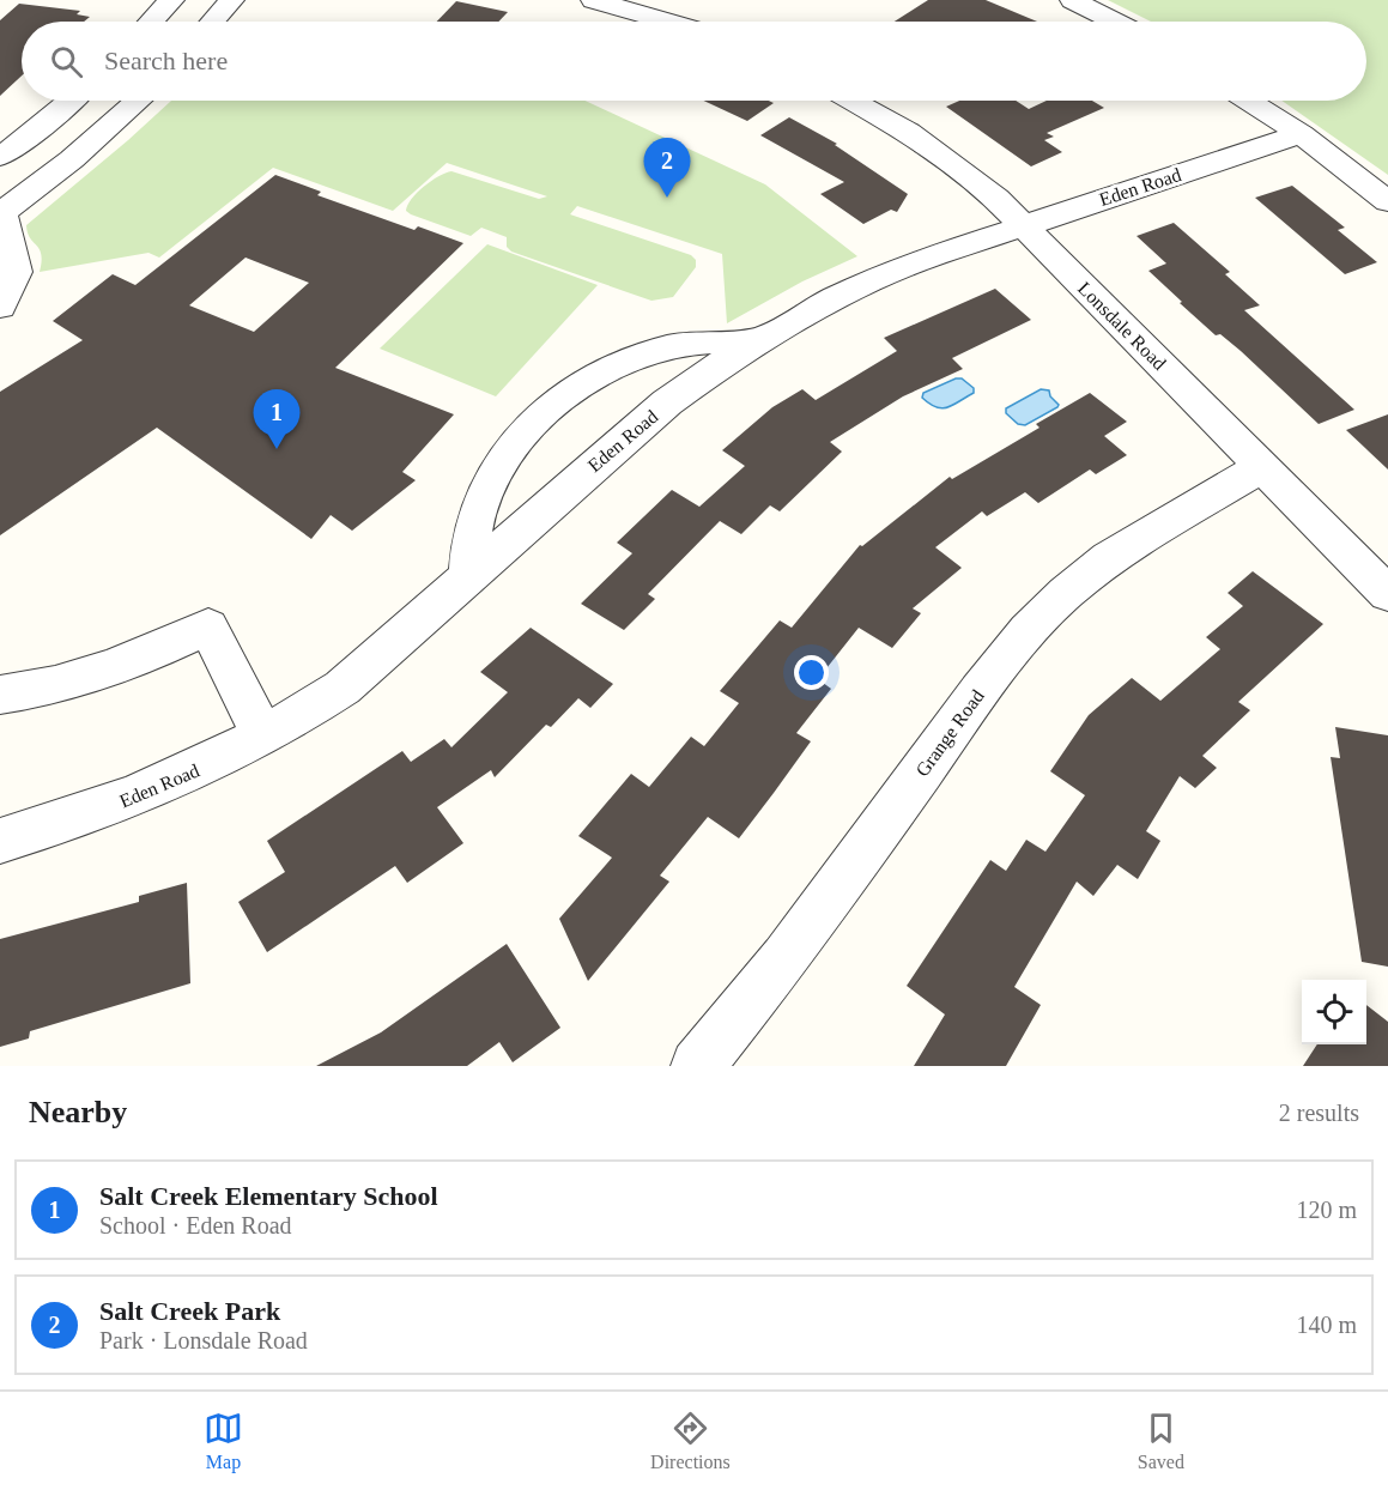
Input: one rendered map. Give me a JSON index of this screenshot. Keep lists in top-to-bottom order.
{
  "streets": {
    "street": ["Eden Road", "Lonsdale Road", "Grange Road"]
  },
  "crossings": [
    ["Eden Road", "Lonsdale Road"],
    ["Lonsdale Road", "Grange Road"]
  ],
  "page": {
    "search": "Search here",
    "pins": ["2", "1"],
    "heading": ["Nearby", "2 results"],
    "list": [
      {
        "mark": "1",
        "name": "Salt Creek Elementary School",
        "note": "School · Eden Road",
        "value": "120 m"
      },
      {
        "mark": "2",
        "name": "Salt Creek Park",
        "note": "Park · Lonsdale Road",
        "value": "140 m"
      }
    ],
    "nav": ["Map", "Directions", "Saved"]
  }
}
